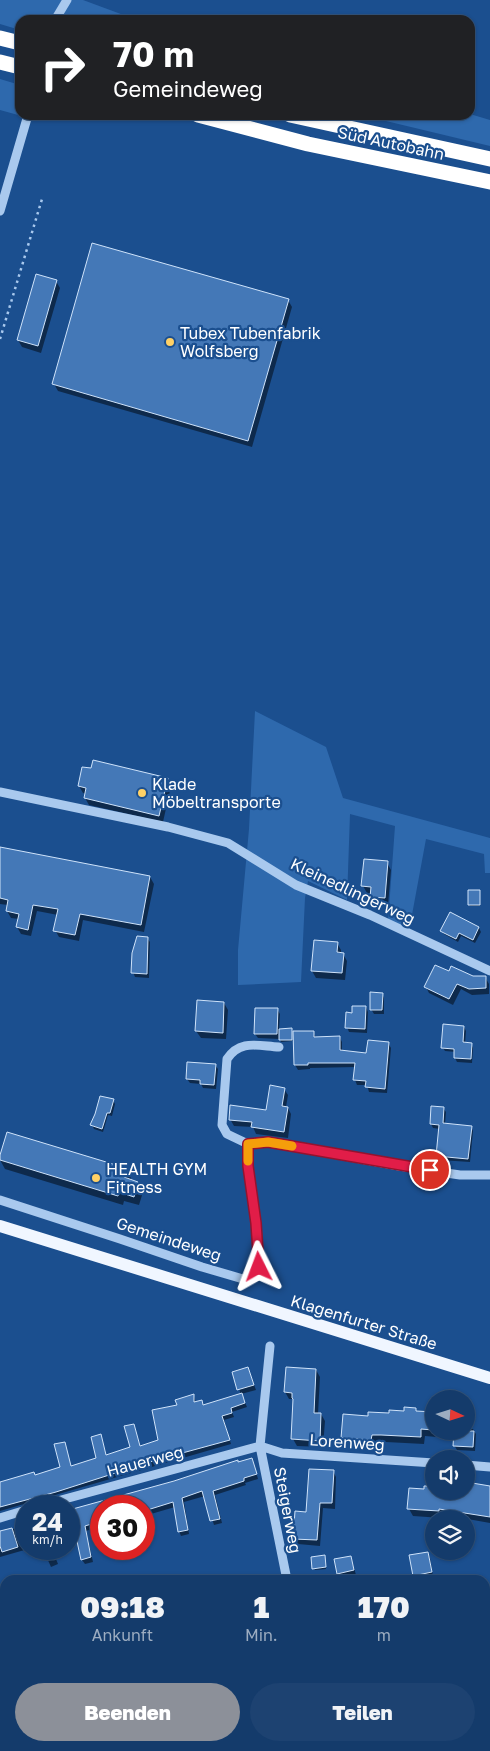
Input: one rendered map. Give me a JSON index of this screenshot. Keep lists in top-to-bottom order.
{
  "streets": {
    "highway": ["Süd Autobahn"],
    "main road": ["Klagenfurter Straße"],
    "street": [
      "Kleinedlingerweg",
      "Gemeindeweg",
      "Lorenweg",
      "Hauerweg",
      "Steigerweg"
    ]
  },
  "crossings": [
    ["Lorenweg", "Hauerweg"],
    ["Lorenweg", "Steigerweg"],
    ["Hauerweg", "Steigerweg"]
  ],
  "places": ["Tubex Tubenfabrik Wolfsberg", "Klade Möbeltransporte", "HEALTH GYM Fitness"],
  "north": "right",
  "page": {
    "turn": ["70 m", "Gemeindeweg"],
    "speed": "24 km/h",
    "limit": "30",
    "eta": [
      "09:18",
      "Ankunft",
      "1",
      "Min.",
      "170",
      "m"
    ],
    "buttons": ["Beenden", "Teilen"]
  }
}
